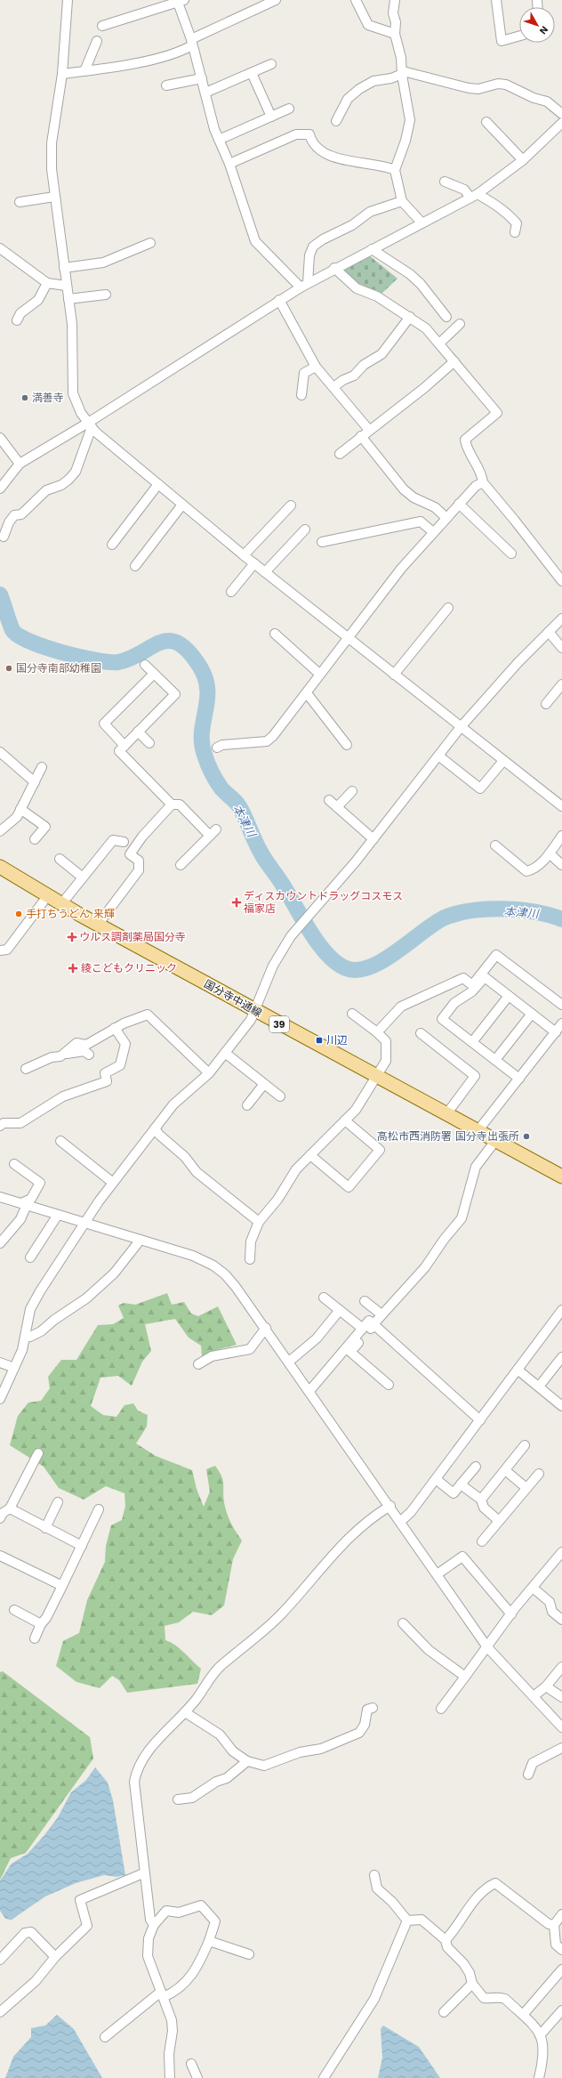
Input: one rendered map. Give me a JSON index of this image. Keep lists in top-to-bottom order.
{
  "streets": {
    "main road": ["国分寺中通線", "39"]
  },
  "water": ["本津川"],
  "places": {
    "other": [
      "満善寺",
      "国分寺南部幼稚園",
      "手打ちうどん 来輝",
      "高松市西消防署 国分寺出張所"
    ],
    "health": ["ディスカウントドラッグコスモス 福家店", "ウルス調剤薬局国分寺", "綾こどもクリニック"],
    "transit": ["川辺"]
  },
  "north": "bottom right"
}
